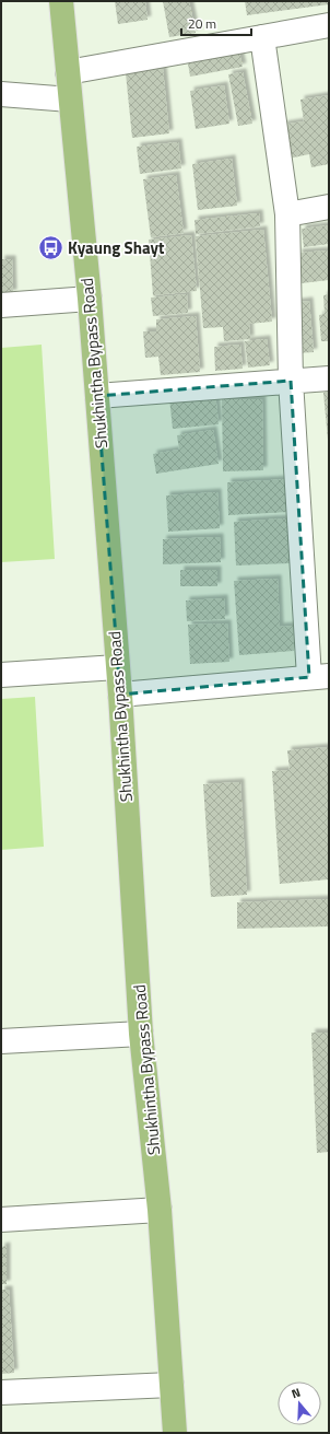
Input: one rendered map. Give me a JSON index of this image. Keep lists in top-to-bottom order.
{
  "streets": {
    "main road": ["Shukhintha Bypass Road"]
  },
  "places": {
    "bus stop": ["Kyaung Shayt"]
  },
  "scale_bar": "20 m",
  "north": "top"
}
